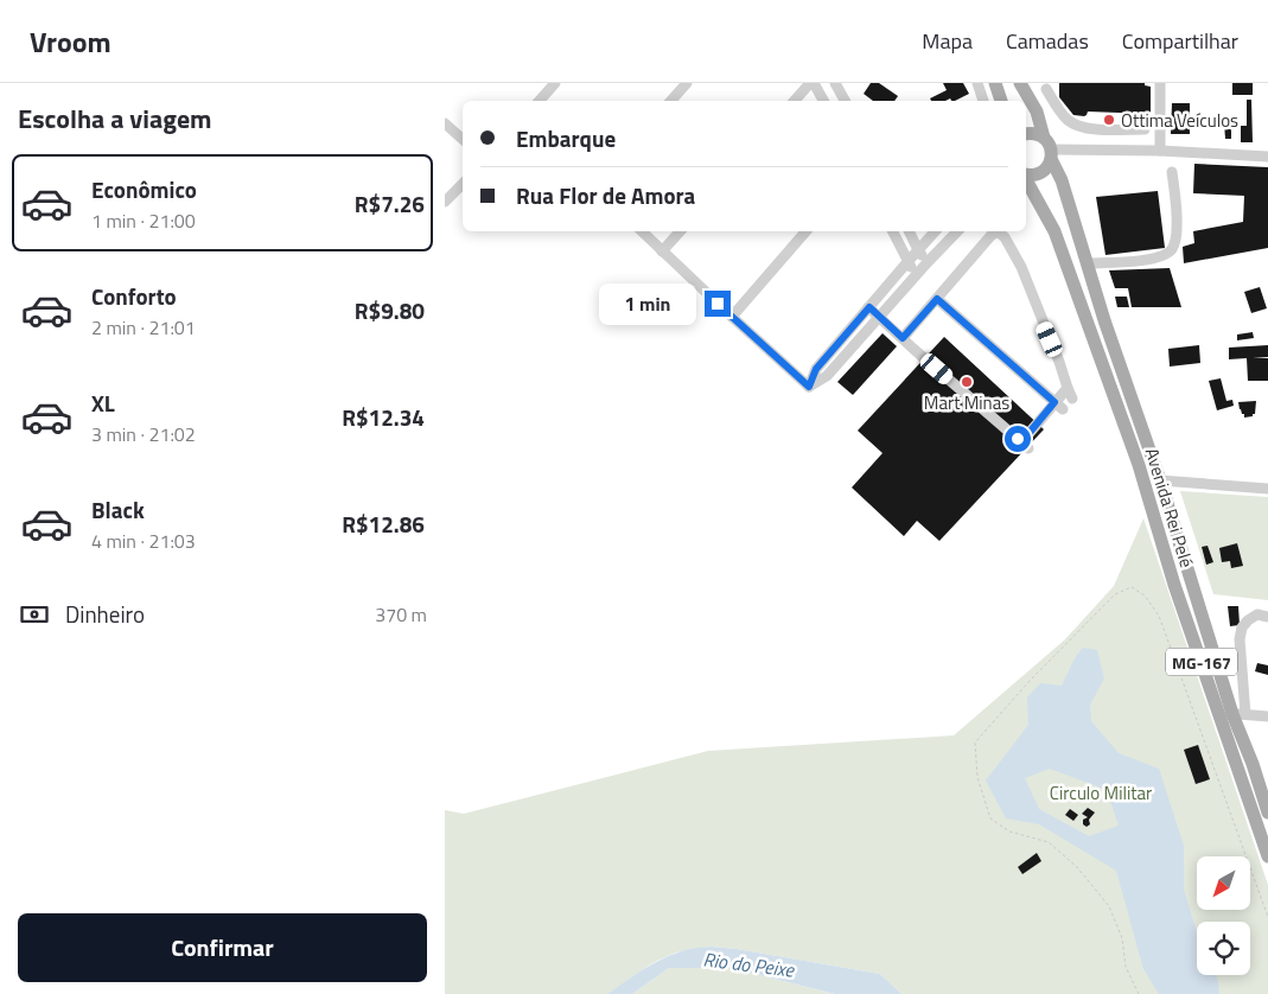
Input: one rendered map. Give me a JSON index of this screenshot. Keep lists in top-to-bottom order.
{
  "streets": {
    "main road": ["Avenida Rei Pelé", "MG-167"]
  },
  "water": ["Rio do Peixe"],
  "parks": ["Circulo Militar"],
  "places": ["Ottima Veículos", "Mart Minas"],
  "north": "bottom left",
  "page": {
    "header": "Vroom",
    "nav": ["Mapa", "Camadas", "Compartilhar"],
    "heading": "Escolha a viagem",
    "banner": ["Embarque", "Rua Flor de Amora"],
    "list": [
      {
        "name": "Econômico",
        "note": "1 min · 21:00",
        "value": "R$7.26"
      },
      {
        "name": "Conforto",
        "note": "2 min · 21:01",
        "value": "R$9.80"
      },
      {
        "name": "XL",
        "note": "3 min · 21:02",
        "value": "R$12.34"
      },
      {
        "name": "Black",
        "note": "4 min · 21:03",
        "value": "R$12.86"
      }
    ],
    "bubble": "1 min",
    "pay": ["Dinheiro", "370 m"],
    "buttons": "Confirmar"
  }
}
